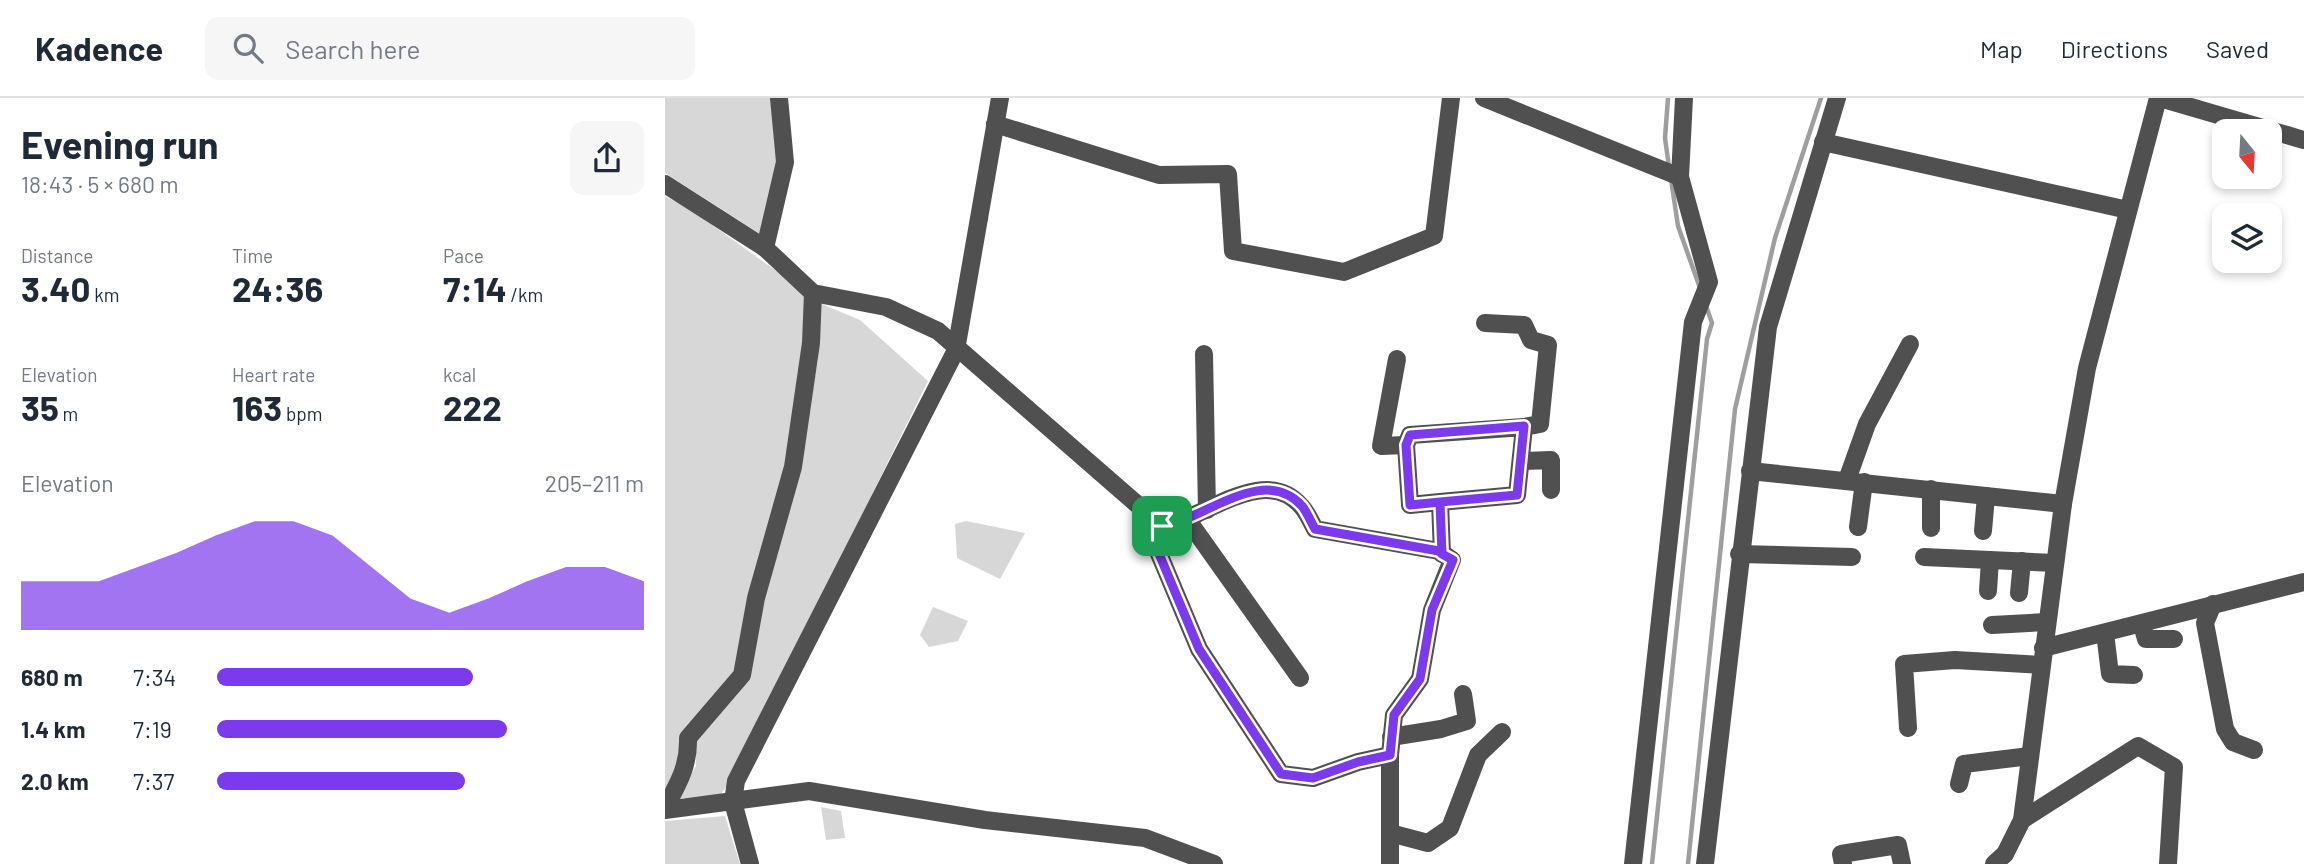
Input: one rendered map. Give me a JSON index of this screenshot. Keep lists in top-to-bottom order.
{
  "north": "bottom",
  "page": {
    "header": "Kadence",
    "search": "Search here",
    "nav": ["Map", "Directions", "Saved"],
    "heading": ["Evening run", "18:43 · 5 × 680 m"],
    "stats": [
      ["Distance", "3.40 km"],
      ["Time", "24:36"],
      ["Pace", "7:14 /km"],
      ["Elevation", "35 m"],
      ["Heart rate", "163 bpm"],
      ["kcal", "222"]
    ],
    "chart": ["Elevation", "205–211 m"],
    "list": [
      {
        "name": "680 m",
        "note": "7:34"
      },
      {
        "name": "1.4 km",
        "note": "7:19"
      },
      {
        "name": "2.0 km",
        "note": "7:37"
      }
    ]
  }
}
